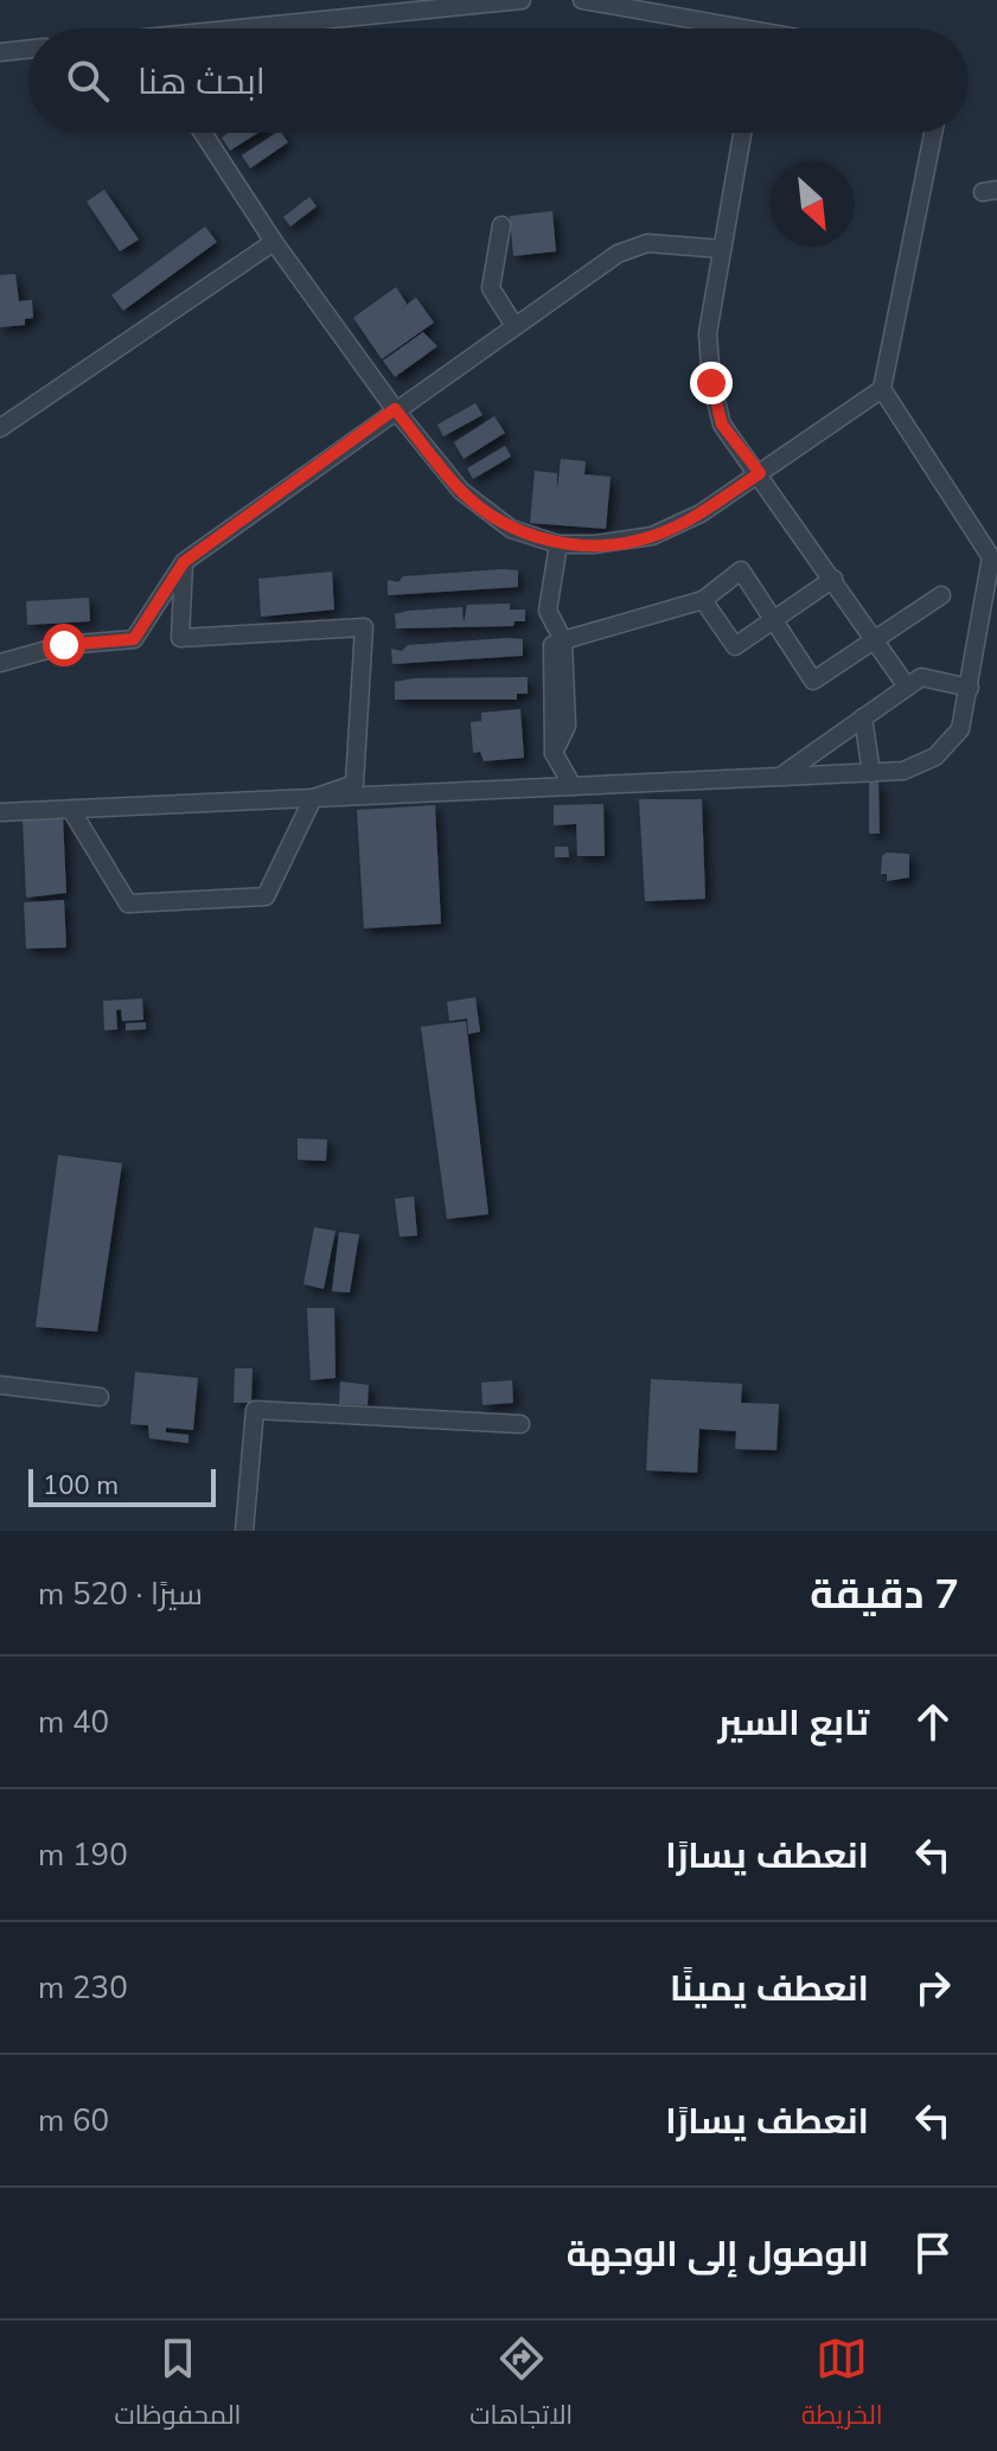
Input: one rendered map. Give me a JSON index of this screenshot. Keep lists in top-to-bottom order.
{
  "scale_bar": "100 m",
  "north": "bottom right",
  "page": {
    "search": "ابحث هنا",
    "scale": "100 m",
    "heading": ["7 دقيقة", "سيرًا · 520 m"],
    "list": [
      ["تابع السير", "40 m"],
      ["انعطف يسارًا", "190 m"],
      ["انعطف يمينًا", "230 m"],
      ["انعطف يسارًا", "60 m"],
      "الوصول إلى الوجهة"
    ],
    "nav": ["الخريطة", "الاتجاهات", "المحفوظات"]
  }
}
